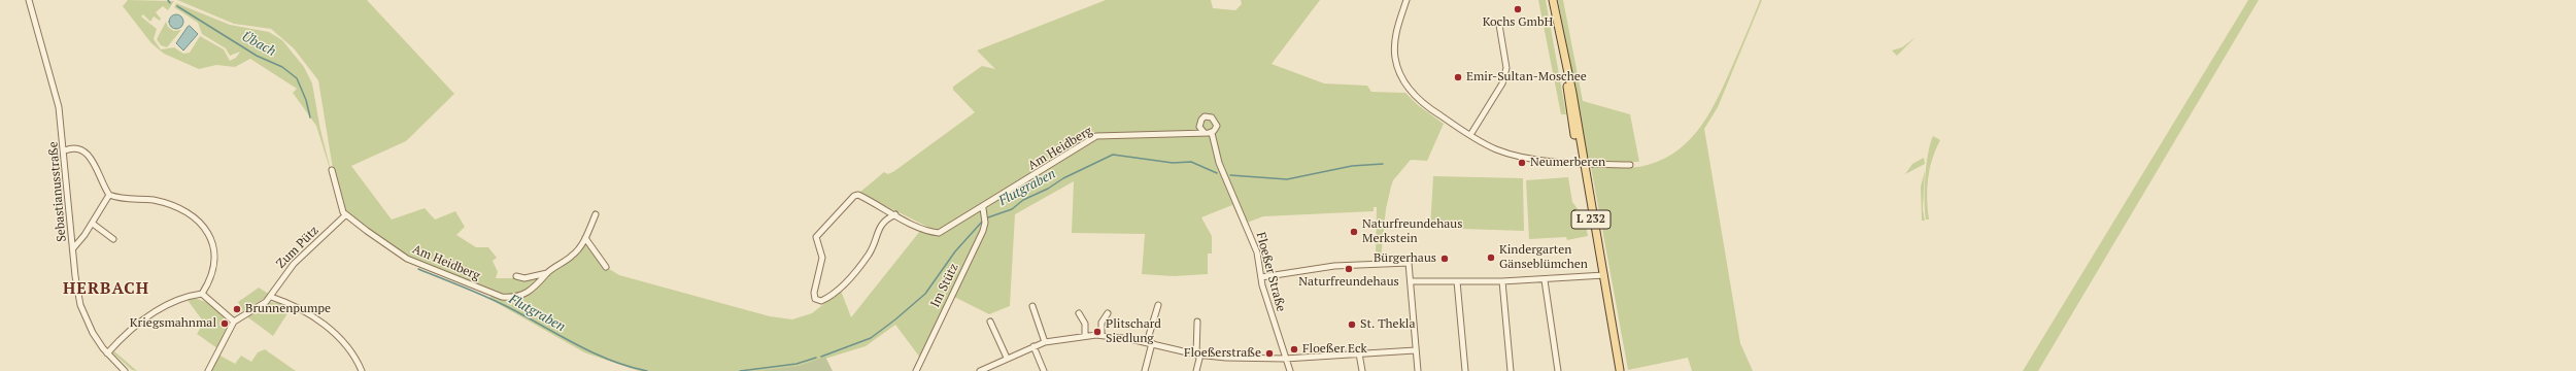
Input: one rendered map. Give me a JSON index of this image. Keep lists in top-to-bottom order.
{
  "streets": {
    "main road": ["L 232"],
    "street": [
      "Am Heidberg",
      "Sebastianusstraße",
      "Zum Pütz",
      "Floeßer Straße",
      "Im Stütz"
    ]
  },
  "crossings": [
    ["Am Heidberg", "Zum Pütz"],
    ["Am Heidberg", "Floeßer Straße"],
    ["Am Heidberg", "Im Stütz"]
  ],
  "districts": ["HERBACH"],
  "water": ["Übach", "Flutgraben"],
  "places": [
    "Kochs GmbH",
    "Emir-Sultan-Moschee",
    "Neumerberen",
    "Naturfreundehaus Merkstein",
    "Kindergarten Gänseblümchen",
    "Bürgerhaus",
    "Naturfreundehaus",
    "Brunnenpumpe",
    "Kriegsmahnmal",
    "St. Thekla",
    "Plitschard Siedlung",
    "Floeßer Eck",
    "Floeßerstraße"
  ]
}
